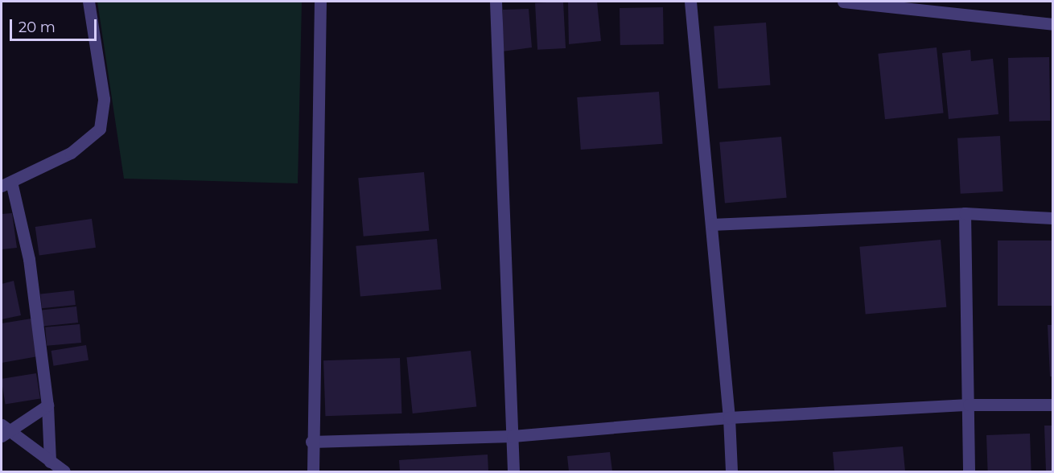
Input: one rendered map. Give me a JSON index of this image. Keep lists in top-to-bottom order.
{
  "scale_bar": "20 m"
}
